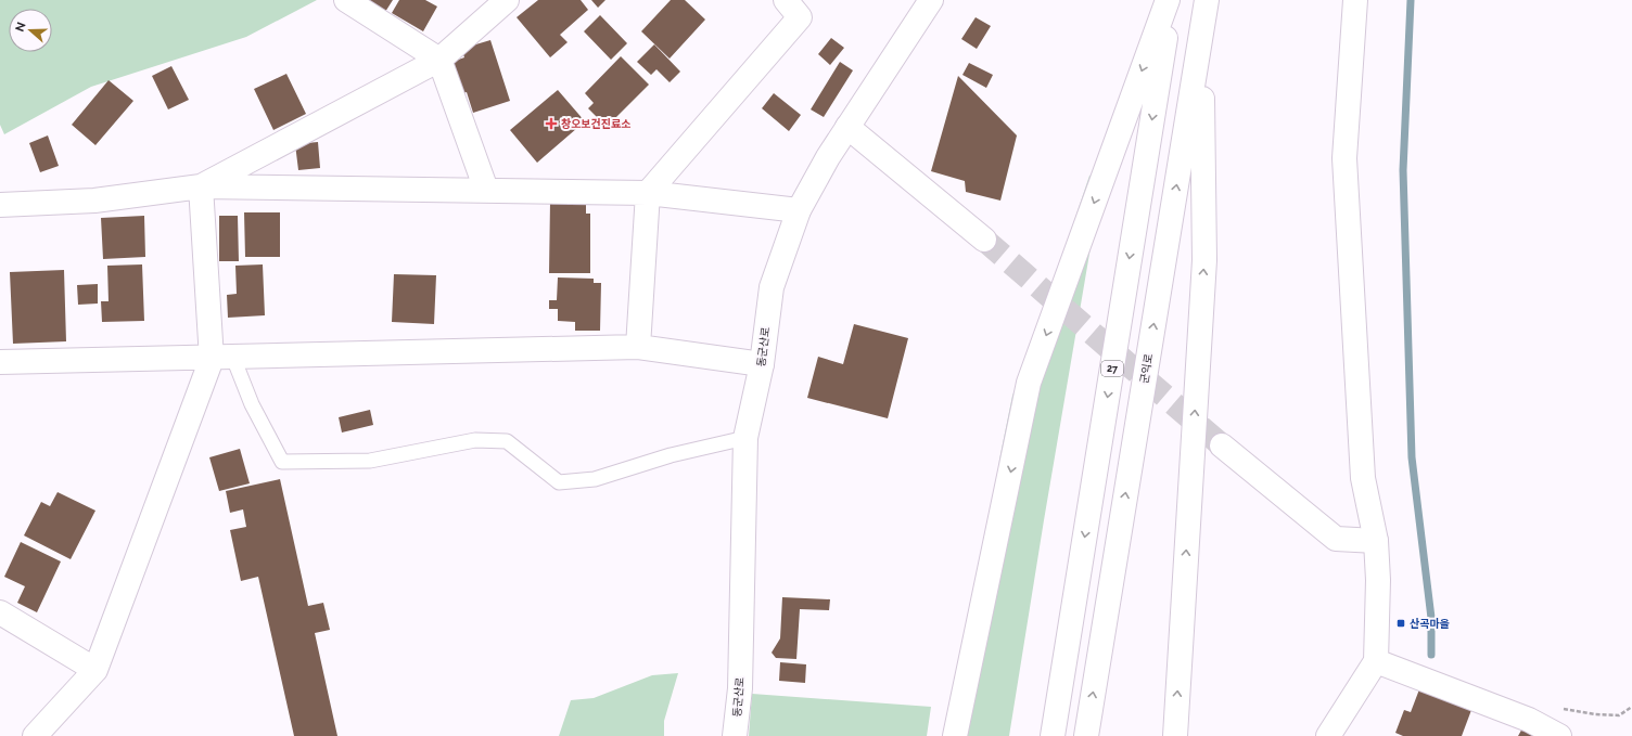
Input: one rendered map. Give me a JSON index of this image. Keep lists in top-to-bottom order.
{
  "streets": {
    "main road": ["동군산로", "27", "군익로"]
  },
  "places": {
    "health": ["창오보건진료소"],
    "transit": ["산곡마을"]
  },
  "north": "left"
}
